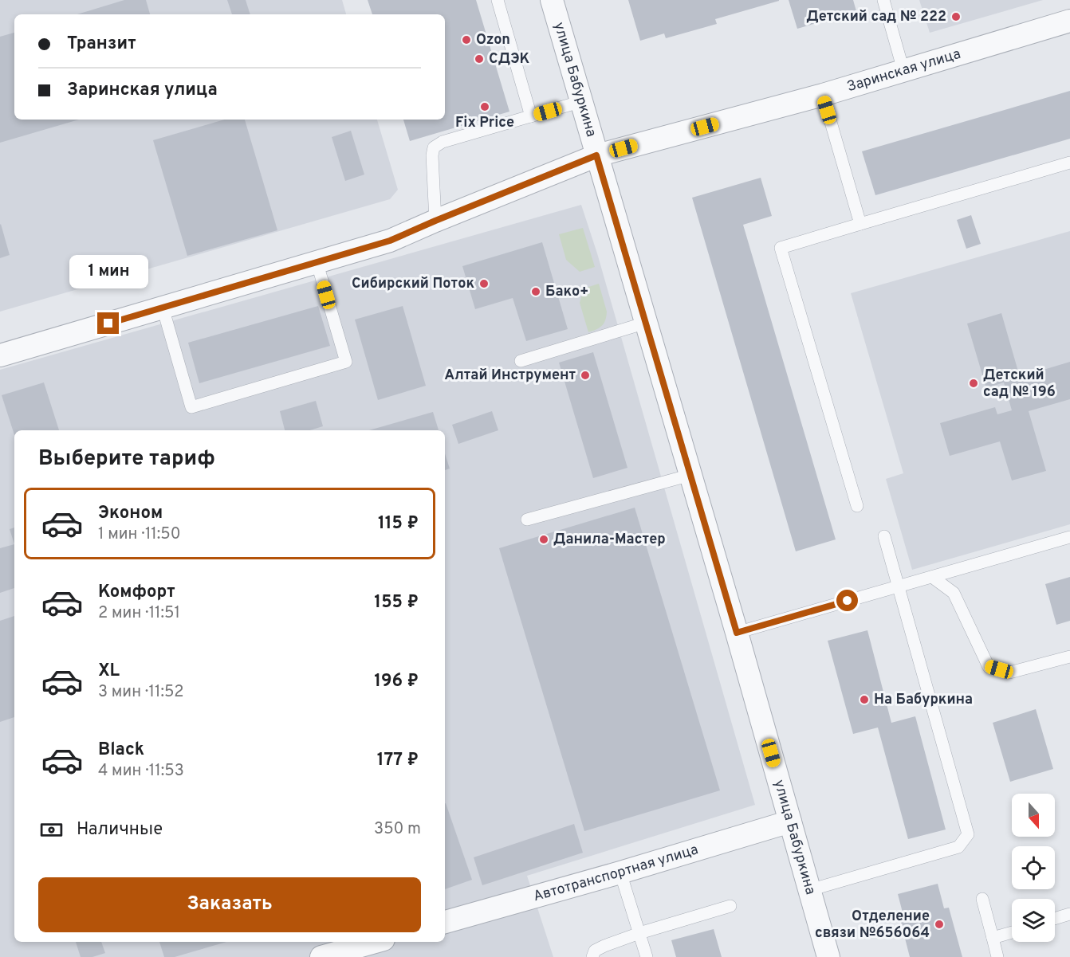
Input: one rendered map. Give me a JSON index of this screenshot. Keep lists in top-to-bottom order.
{
  "streets": {
    "street": ["Заринская улица", "улица Бабуркина", "Автотранспортная улица"]
  },
  "crossings": [
    ["Заринская улица", "улица Бабуркина"],
    ["улица Бабуркина", "Автотранспортная улица"]
  ],
  "places": [
    "Детский сад № 222",
    "Ozon",
    "СДЭК",
    "Fix Price",
    "Сибирский Поток",
    "Бако+",
    "Алтай Инструмент",
    "Детский сад № 196",
    "Данила-Мастер",
    "На Бабуркина",
    "Отделение связи №656064"
  ],
  "north": "bottom",
  "page": {
    "banner": ["Транзит", "Заринская улица"],
    "bubble": "1 мин",
    "heading": "Выберите тариф",
    "list": [
      {
        "name": "Эконом",
        "note": "1 мин · 11:50",
        "value": "115 ₽"
      },
      {
        "name": "Комфорт",
        "note": "2 мин · 11:51",
        "value": "155 ₽"
      },
      {
        "name": "XL",
        "note": "3 мин · 11:52",
        "value": "196 ₽"
      },
      {
        "name": "Black",
        "note": "4 мин · 11:53",
        "value": "177 ₽"
      }
    ],
    "pay": ["Наличные", "350 m"],
    "buttons": "Заказать"
  }
}
